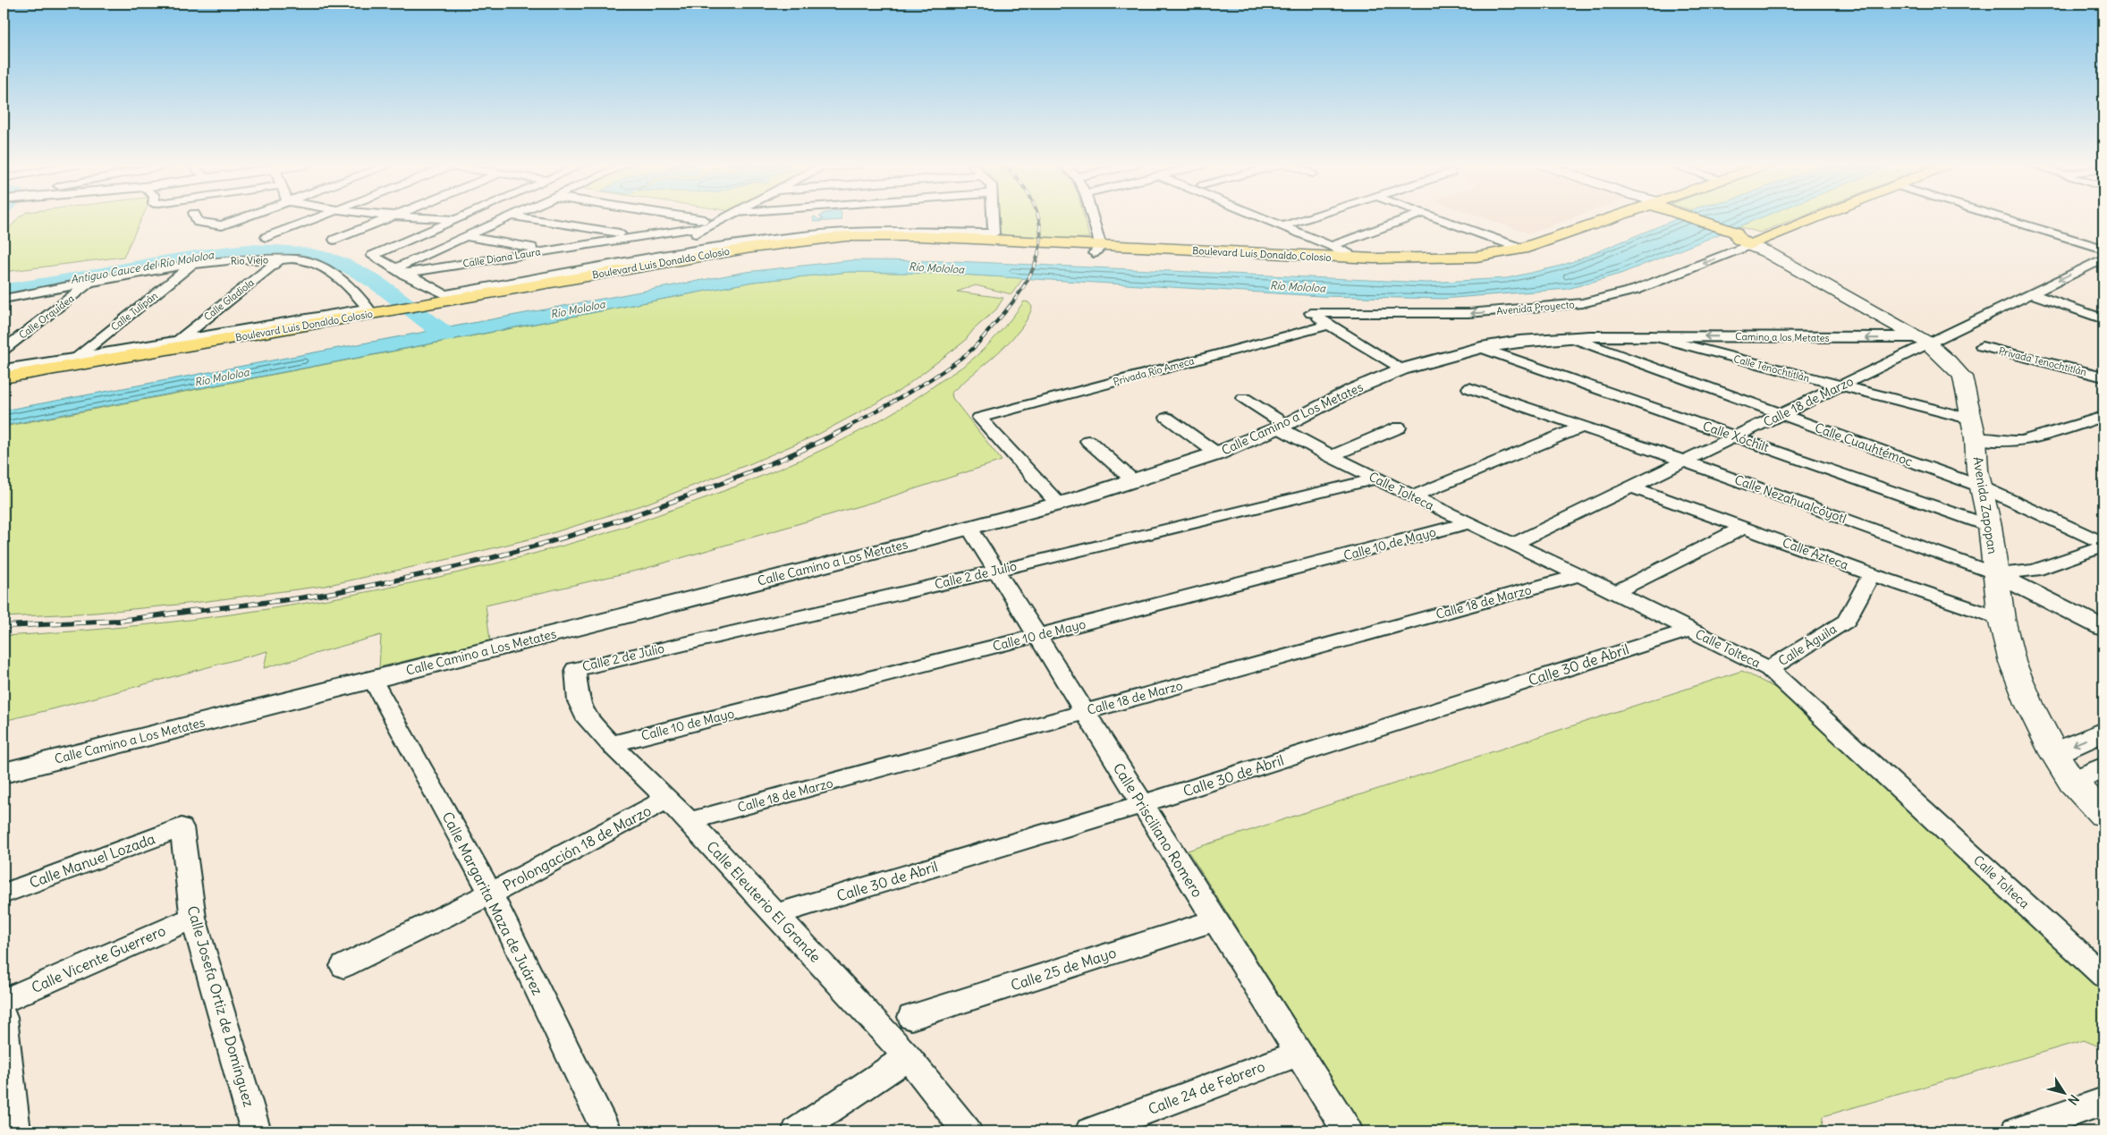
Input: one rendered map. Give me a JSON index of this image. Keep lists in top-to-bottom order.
{
  "streets": {
    "main road": ["Boulevard Luis Donaldo Colosio", "Avenida Proyecto", "Avenida Zapopan"],
    "street": [
      "Calle Diana Laura",
      "Rio Viejo",
      "Calle Gladiola",
      "Calle Tulipán",
      "Calle Orquídea",
      "Camino a los Metates",
      "Privada Tenochtitlán",
      "Calle Tenochtitlán",
      "Privada Río Ameca",
      "Calle 18 de Marzo",
      "Calle Camino a Los Metates",
      "Calle Xóchilt",
      "Calle Cuauhtémoc",
      "Calle Tolteca",
      "Calle Nezahualcóyotl",
      "Calle 10 de Mayo",
      "Calle Azteca",
      "Calle 2 de Julio",
      "Calle Águila",
      "Calle 30 de Abril",
      "Calle Prisciliano Romero",
      "Prolongación 18 de Marzo",
      "Calle Manuel Lozada",
      "Calle Eleuterio El Grande",
      "Calle Margarita Maza de Juárez",
      "Calle Vicente Guerrero",
      "Calle 25 de Mayo",
      "Calle Josefa Ortiz de Domínguez",
      "Calle 24 de Febrero"
    ]
  },
  "crossings": [
    ["Boulevard Luis Donaldo Colosio", "Rio Viejo"],
    ["Boulevard Luis Donaldo Colosio", "Calle Gladiola"],
    ["Boulevard Luis Donaldo Colosio", "Calle Tulipán"],
    ["Rio Viejo", "Calle Gladiola"],
    ["Rio Viejo", "Calle Tulipán"],
    ["Rio Viejo", "Calle Orquídea"],
    ["Avenida Proyecto", "Privada Río Ameca"],
    ["Avenida Proyecto", "Avenida Zapopan"],
    ["Camino a los Metates", "Calle Tenochtitlán"],
    ["Camino a los Metates", "Calle 18 de Marzo"],
    ["Camino a los Metates", "Calle Camino a Los Metates"],
    ["Camino a los Metates", "Avenida Zapopan"],
    ["Calle Tenochtitlán", "Calle 18 de Marzo"],
    ["Calle Tenochtitlán", "Calle Camino a Los Metates"],
    ["Calle Tenochtitlán", "Avenida Zapopan"],
    ["Privada Río Ameca", "Calle Camino a Los Metates"],
    ["Calle 18 de Marzo", "Calle Xóchilt"],
    ["Calle 18 de Marzo", "Calle Cuauhtémoc"],
    ["Calle 18 de Marzo", "Calle Tolteca"],
    ["Calle 18 de Marzo", "Calle Nezahualcóyotl"],
    ["Calle 18 de Marzo", "Avenida Zapopan"],
    ["Calle 18 de Marzo", "Calle Azteca"],
    ["Calle 18 de Marzo", "Calle Prisciliano Romero"],
    ["Calle 18 de Marzo", "Calle Eleuterio El Grande"],
    ["Calle Camino a Los Metates", "Calle Xóchilt"],
    ["Calle Camino a Los Metates", "Calle Cuauhtémoc"],
    ["Calle Camino a Los Metates", "Calle Tolteca"],
    ["Calle Camino a Los Metates", "Calle Prisciliano Romero"],
    ["Calle Camino a Los Metates", "Calle Margarita Maza de Juárez"],
    ["Calle Xóchilt", "Avenida Zapopan"],
    ["Calle Cuauhtémoc", "Avenida Zapopan"],
    ["Calle Tolteca", "Calle 10 de Mayo"],
    ["Calle Tolteca", "Calle 2 de Julio"],
    ["Calle Tolteca", "Calle Águila"],
    ["Calle Tolteca", "Calle 30 de Abril"],
    ["Calle Nezahualcóyotl", "Avenida Zapopan"],
    ["Avenida Zapopan", "Calle Azteca"],
    ["Calle 10 de Mayo", "Calle Prisciliano Romero"],
    ["Calle 10 de Mayo", "Calle Eleuterio El Grande"],
    ["Calle Azteca", "Calle Águila"],
    ["Calle 2 de Julio", "Calle Prisciliano Romero"],
    ["Calle 2 de Julio", "Calle Eleuterio El Grande"],
    ["Calle 30 de Abril", "Calle Prisciliano Romero"],
    ["Calle 30 de Abril", "Calle Eleuterio El Grande"],
    ["Calle Prisciliano Romero", "Calle 25 de Mayo"],
    ["Calle Prisciliano Romero", "Calle 24 de Febrero"],
    ["Prolongación 18 de Marzo", "Calle Eleuterio El Grande"],
    ["Prolongación 18 de Marzo", "Calle Margarita Maza de Juárez"],
    ["Calle Manuel Lozada", "Calle Josefa Ortiz de Domínguez"],
    ["Calle Vicente Guerrero", "Calle Josefa Ortiz de Domínguez"]
  ],
  "one_way": ["Avenida Proyecto", "Camino a los Metates"],
  "water": ["Antiguo Cauce del Río Mololoa", "Río Mololoa"],
  "north": "bottom right"
}
